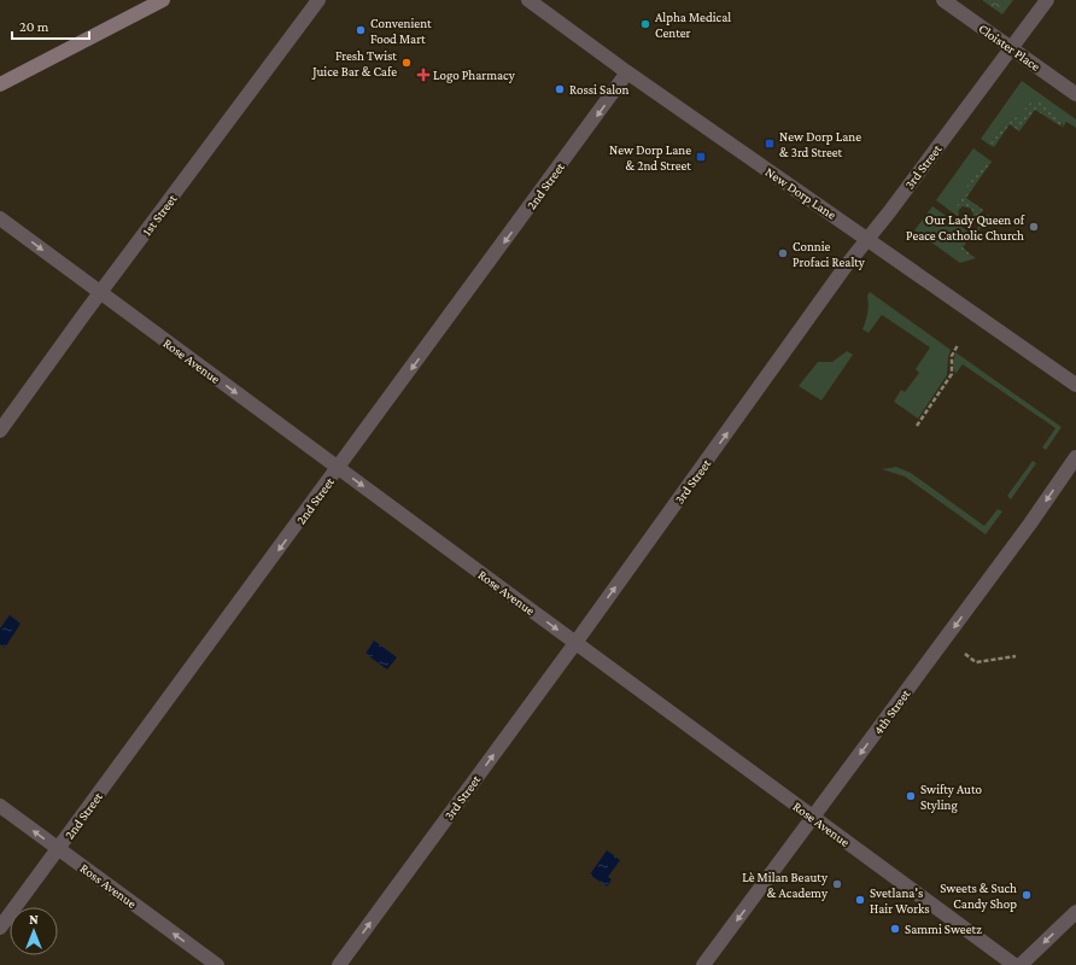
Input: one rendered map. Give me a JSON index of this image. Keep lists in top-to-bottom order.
{
  "streets": {
    "street": [
      "Cloister Place",
      "3rd Street",
      "2nd Street",
      "New Dorp Lane",
      "1st Street",
      "Rose Avenue",
      "4th Street",
      "Ross Avenue"
    ]
  },
  "crossings": [
    ["Cloister Place", "3rd Street"],
    ["3rd Street", "New Dorp Lane"],
    ["3rd Street", "Rose Avenue"],
    ["2nd Street", "New Dorp Lane"],
    ["2nd Street", "Rose Avenue"],
    ["2nd Street", "Ross Avenue"],
    ["1st Street", "Rose Avenue"],
    ["Rose Avenue", "4th Street"]
  ],
  "one_way": [
    "3rd Street",
    "2nd Street",
    "Rose Avenue",
    "4th Street",
    "Ross Avenue"
  ],
  "places": {
    "other": [
      "Alpha Medical Center",
      "Convenient Food Mart",
      "Fresh Twist Juice Bar & Cafe",
      "Rossi Salon",
      "Our Lady Queen of Peace Catholic Church",
      "Connie Profaci Realty",
      "Swifty Auto Styling",
      "Lè Milan Beauty & Academy",
      "Sweets & Such Candy Shop",
      "Svetlana's Hair Works",
      "Sammi Sweetz"
    ],
    "health": ["Logo Pharmacy"],
    "transit": ["New Dorp Lane & 3rd Street", "New Dorp Lane & 2nd Street"]
  },
  "scale_bar": "20 m",
  "north": "top"
}
